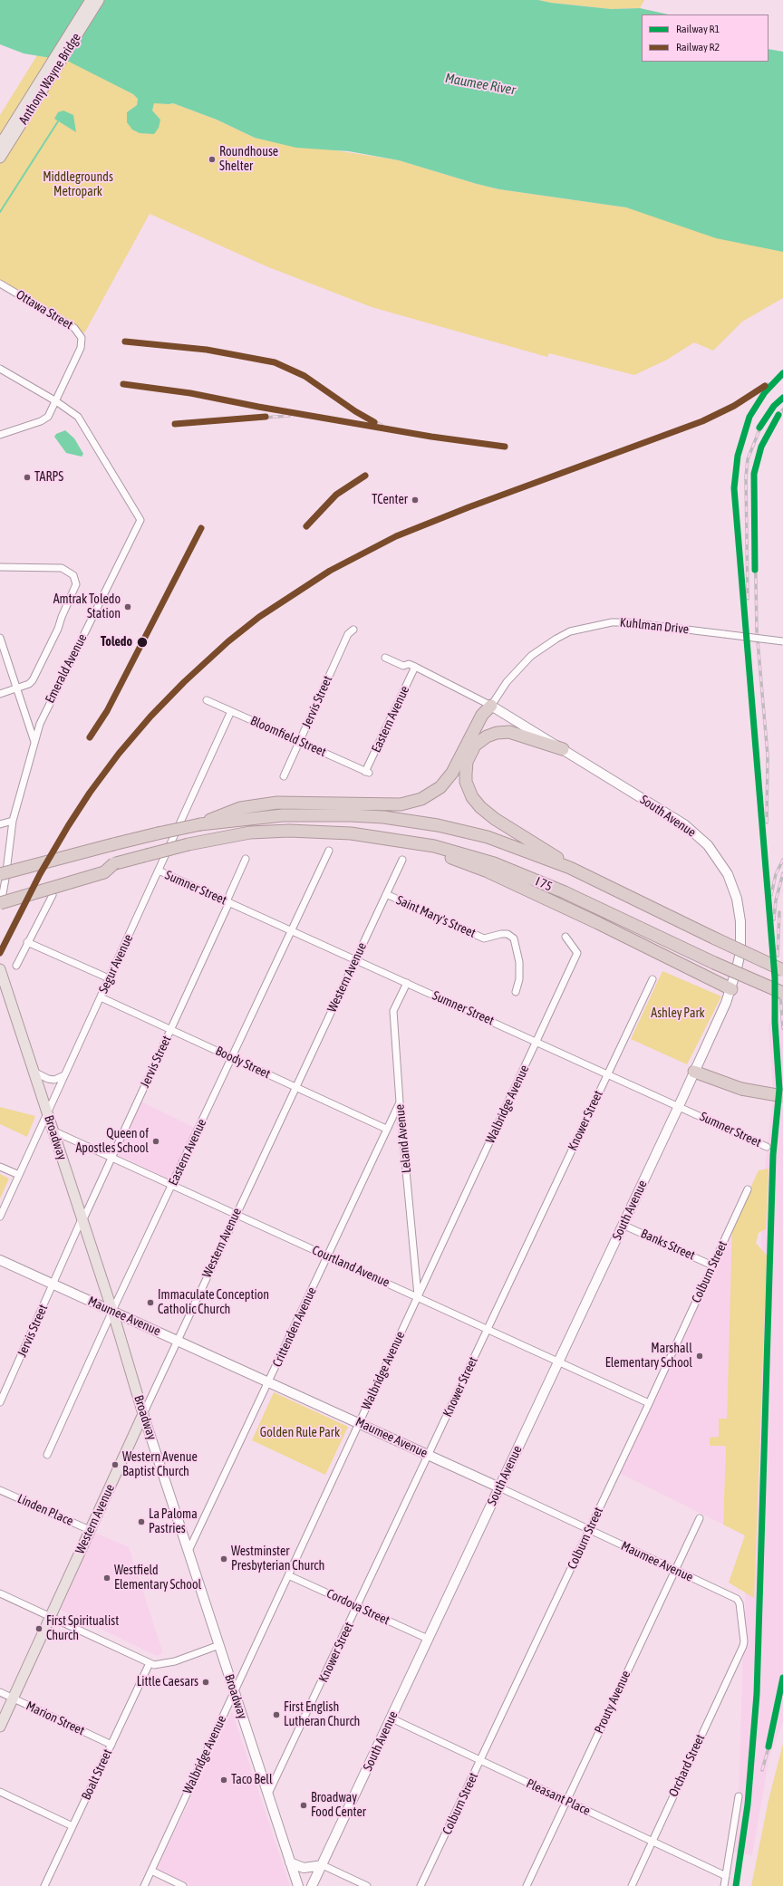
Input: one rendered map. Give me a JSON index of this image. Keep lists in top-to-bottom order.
{
  "streets": {
    "highway": ["I 75"],
    "main road": ["Anthony Wayne Bridge", "Western Avenue", "Broadway"],
    "street": [
      "Ottawa Street",
      "Kuhlman Drive",
      "Emerald Avenue",
      "Jervis Street",
      "Eastern Avenue",
      "Bloomfield Street",
      "South Avenue",
      "Sumner Street",
      "Saint Mary's Street",
      "Segur Avenue",
      "Boody Street",
      "Walbridge Avenue",
      "Knower Street",
      "Leland Avenue",
      "Banks Street",
      "Courtland Avenue",
      "Colburn Street",
      "Maumee Avenue",
      "Crittenden Avenue",
      "Linden Place",
      "Cordova Street",
      "Prouty Avenue",
      "Marion Street",
      "Orchard Street",
      "Boalt Street",
      "Pleasant Place"
    ]
  },
  "crossings": [
    ["Ottawa Street", "Emerald Avenue"],
    ["Kuhlman Drive", "South Avenue"],
    ["Jervis Street", "Bloomfield Street"],
    ["Jervis Street", "Sumner Street"],
    ["Jervis Street", "Boody Street"],
    ["Jervis Street", "Broadway"],
    ["Jervis Street", "Courtland Avenue"],
    ["Jervis Street", "Maumee Avenue"],
    ["Eastern Avenue", "Bloomfield Street"],
    ["Eastern Avenue", "South Avenue"],
    ["Eastern Avenue", "Sumner Street"],
    ["Eastern Avenue", "Boody Street"],
    ["Eastern Avenue", "Broadway"],
    ["Eastern Avenue", "Courtland Avenue"],
    ["Eastern Avenue", "Maumee Avenue"],
    ["Bloomfield Street", "Segur Avenue"],
    ["South Avenue", "Sumner Street"],
    ["South Avenue", "Banks Street"],
    ["South Avenue", "Courtland Avenue"],
    ["South Avenue", "Maumee Avenue"],
    ["South Avenue", "Cordova Street"],
    ["South Avenue", "Pleasant Place"],
    ["Sumner Street", "Segur Avenue"],
    ["Sumner Street", "Western Avenue"],
    ["Sumner Street", "Walbridge Avenue"],
    ["Sumner Street", "Knower Street"],
    ["Sumner Street", "Leland Avenue"],
    ["Saint Mary's Street", "Western Avenue"],
    ["Segur Avenue", "Boody Street"],
    ["Segur Avenue", "Broadway"],
    ["Western Avenue", "Boody Street"],
    ["Western Avenue", "Broadway"],
    ["Western Avenue", "Courtland Avenue"],
    ["Western Avenue", "Maumee Avenue"],
    ["Western Avenue", "Linden Place"],
    ["Western Avenue", "Marion Street"],
    ["Boody Street", "Crittenden Avenue"],
    ["Walbridge Avenue", "Broadway"],
    ["Walbridge Avenue", "Leland Avenue"],
    ["Walbridge Avenue", "Courtland Avenue"],
    ["Walbridge Avenue", "Maumee Avenue"],
    ["Walbridge Avenue", "Cordova Street"],
    ["Knower Street", "Broadway"],
    ["Knower Street", "Courtland Avenue"],
    ["Knower Street", "Maumee Avenue"],
    ["Knower Street", "Cordova Street"],
    ["Broadway", "Courtland Avenue"],
    ["Broadway", "Maumee Avenue"],
    ["Broadway", "Crittenden Avenue"],
    ["Leland Avenue", "Courtland Avenue"],
    ["Leland Avenue", "Crittenden Avenue"],
    ["Banks Street", "Colburn Street"],
    ["Courtland Avenue", "Colburn Street"],
    ["Courtland Avenue", "Crittenden Avenue"],
    ["Colburn Street", "Maumee Avenue"],
    ["Colburn Street", "Pleasant Place"],
    ["Maumee Avenue", "Crittenden Avenue"],
    ["Maumee Avenue", "Prouty Avenue"],
    ["Maumee Avenue", "Orchard Street"],
    ["Prouty Avenue", "Pleasant Place"],
    ["Marion Street", "Boalt Street"],
    ["Orchard Street", "Pleasant Place"]
  ],
  "water": ["Maumee River"],
  "parks": ["Middlegrounds Metropark", "Ashley Park", "Golden Rule Park"],
  "places": [
    "Roundhouse Shelter",
    "TARPS",
    "TCenter",
    "Amtrak Toledo Station",
    "Toledo",
    "Queen of Apostles School",
    "Immaculate Conception Catholic Church",
    "Marshall Elementary School",
    "Western Avenue Baptist Church",
    "La Paloma Pastries",
    "Westminster Presbyterian Church",
    "Westfield Elementary School",
    "First Spiritualist Church",
    "Little Caesars",
    "First English Lutheran Church",
    "Taco Bell",
    "Broadway Food Center"
  ],
  "lines": ["rail line R2", "rail line R1"],
  "legend": ["Railway R1", "Railway R2"]
}
